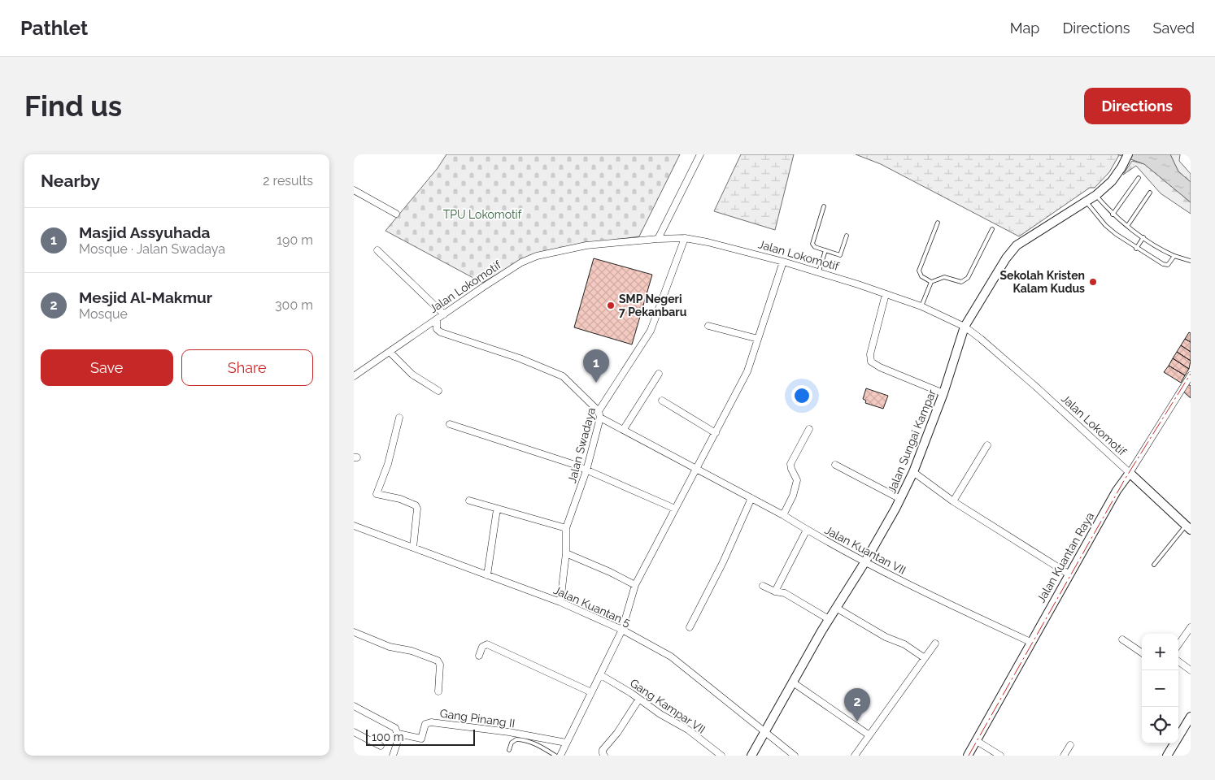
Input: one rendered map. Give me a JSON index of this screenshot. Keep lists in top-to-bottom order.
{
  "streets": {
    "street": [
      "Jalan Lokomotif",
      "Jalan Sungai Kampar",
      "Jalan Swadaya",
      "Jalan Kuantan VII",
      "Jalan Kuantan Raya",
      "Jalan Kuantan 5",
      "Gang Kampar VII",
      "Gang Pinang II"
    ]
  },
  "crossings": [
    ["Jalan Lokomotif", "Jalan Sungai Kampar"],
    ["Jalan Lokomotif", "Jalan Swadaya"],
    ["Jalan Lokomotif", "Jalan Kuantan VII"],
    ["Jalan Lokomotif", "Jalan Kuantan Raya"],
    ["Jalan Sungai Kampar", "Jalan Kuantan VII"],
    ["Jalan Sungai Kampar", "Jalan Kuantan 5"],
    ["Jalan Swadaya", "Jalan Kuantan VII"],
    ["Jalan Swadaya", "Jalan Kuantan 5"],
    ["Jalan Kuantan VII", "Jalan Kuantan Raya"]
  ],
  "parks": ["TPU Lokomotif"],
  "places": ["Sekolah Kristen Kalam Kudus", "SMP Negeri 7 Pekanbaru"],
  "scale_bar": "100 m",
  "page": {
    "header": "Pathlet",
    "nav": ["Map", "Directions", "Saved"],
    "buttons": [
      "Directions",
      ["Save", "Share"]
    ],
    "title": "Find us",
    "heading": ["Nearby", "2 results"],
    "list": [
      {
        "mark": "1",
        "name": "Masjid Assyuhada",
        "note": "Mosque · Jalan Swadaya",
        "value": "190 m"
      },
      {
        "mark": "2",
        "name": "Mesjid Al-Makmur",
        "note": "Mosque",
        "value": "300 m"
      }
    ],
    "pins": ["1", "2"],
    "map_buttons": ["+", "−"],
    "scale": "100 m"
  }
}
